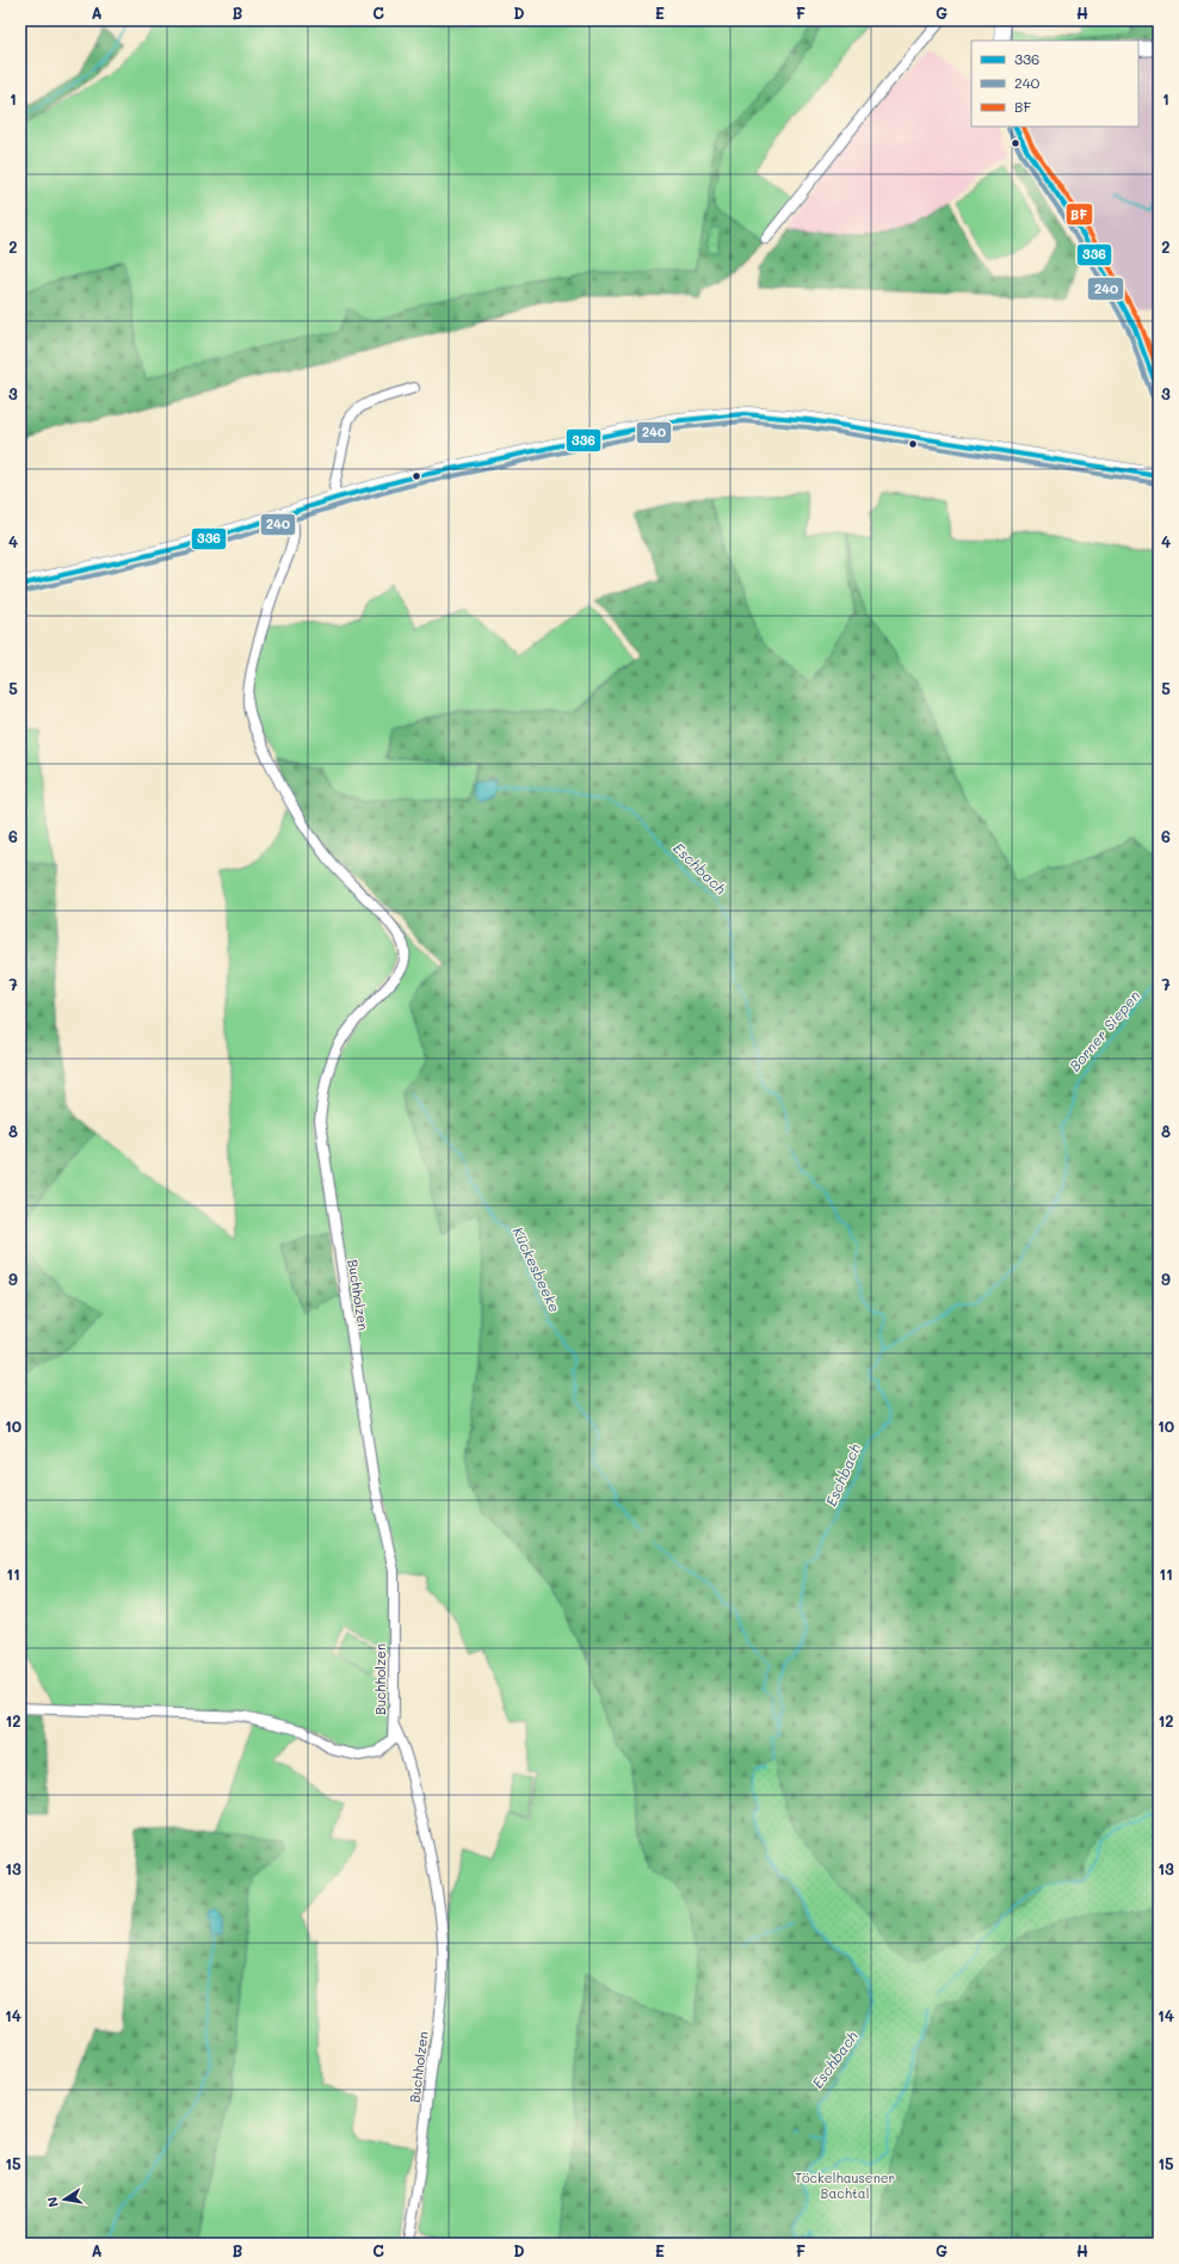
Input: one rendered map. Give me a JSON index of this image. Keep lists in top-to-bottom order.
{
  "streets": {
    "street": ["Buchholzen"]
  },
  "water": ["Eschbach", "Borner Siepen", "Kückesbeeke"],
  "parks": ["Töckelhausener Bachtal"],
  "lines": ["transit line 336", "transit line BF", "transit line 240"],
  "legend": ["336", "240", "BF"],
  "north": "left",
  "grid": {
    "columns": [
      "A",
      "B",
      "C",
      "D",
      "E",
      "F",
      "G",
      "H"
    ],
    "rows": [
      "1",
      "2",
      "3",
      "4",
      "5",
      "6",
      "7",
      "8",
      "9",
      "10",
      "11",
      "12",
      "13",
      "14",
      "15"
    ]
  }
}
